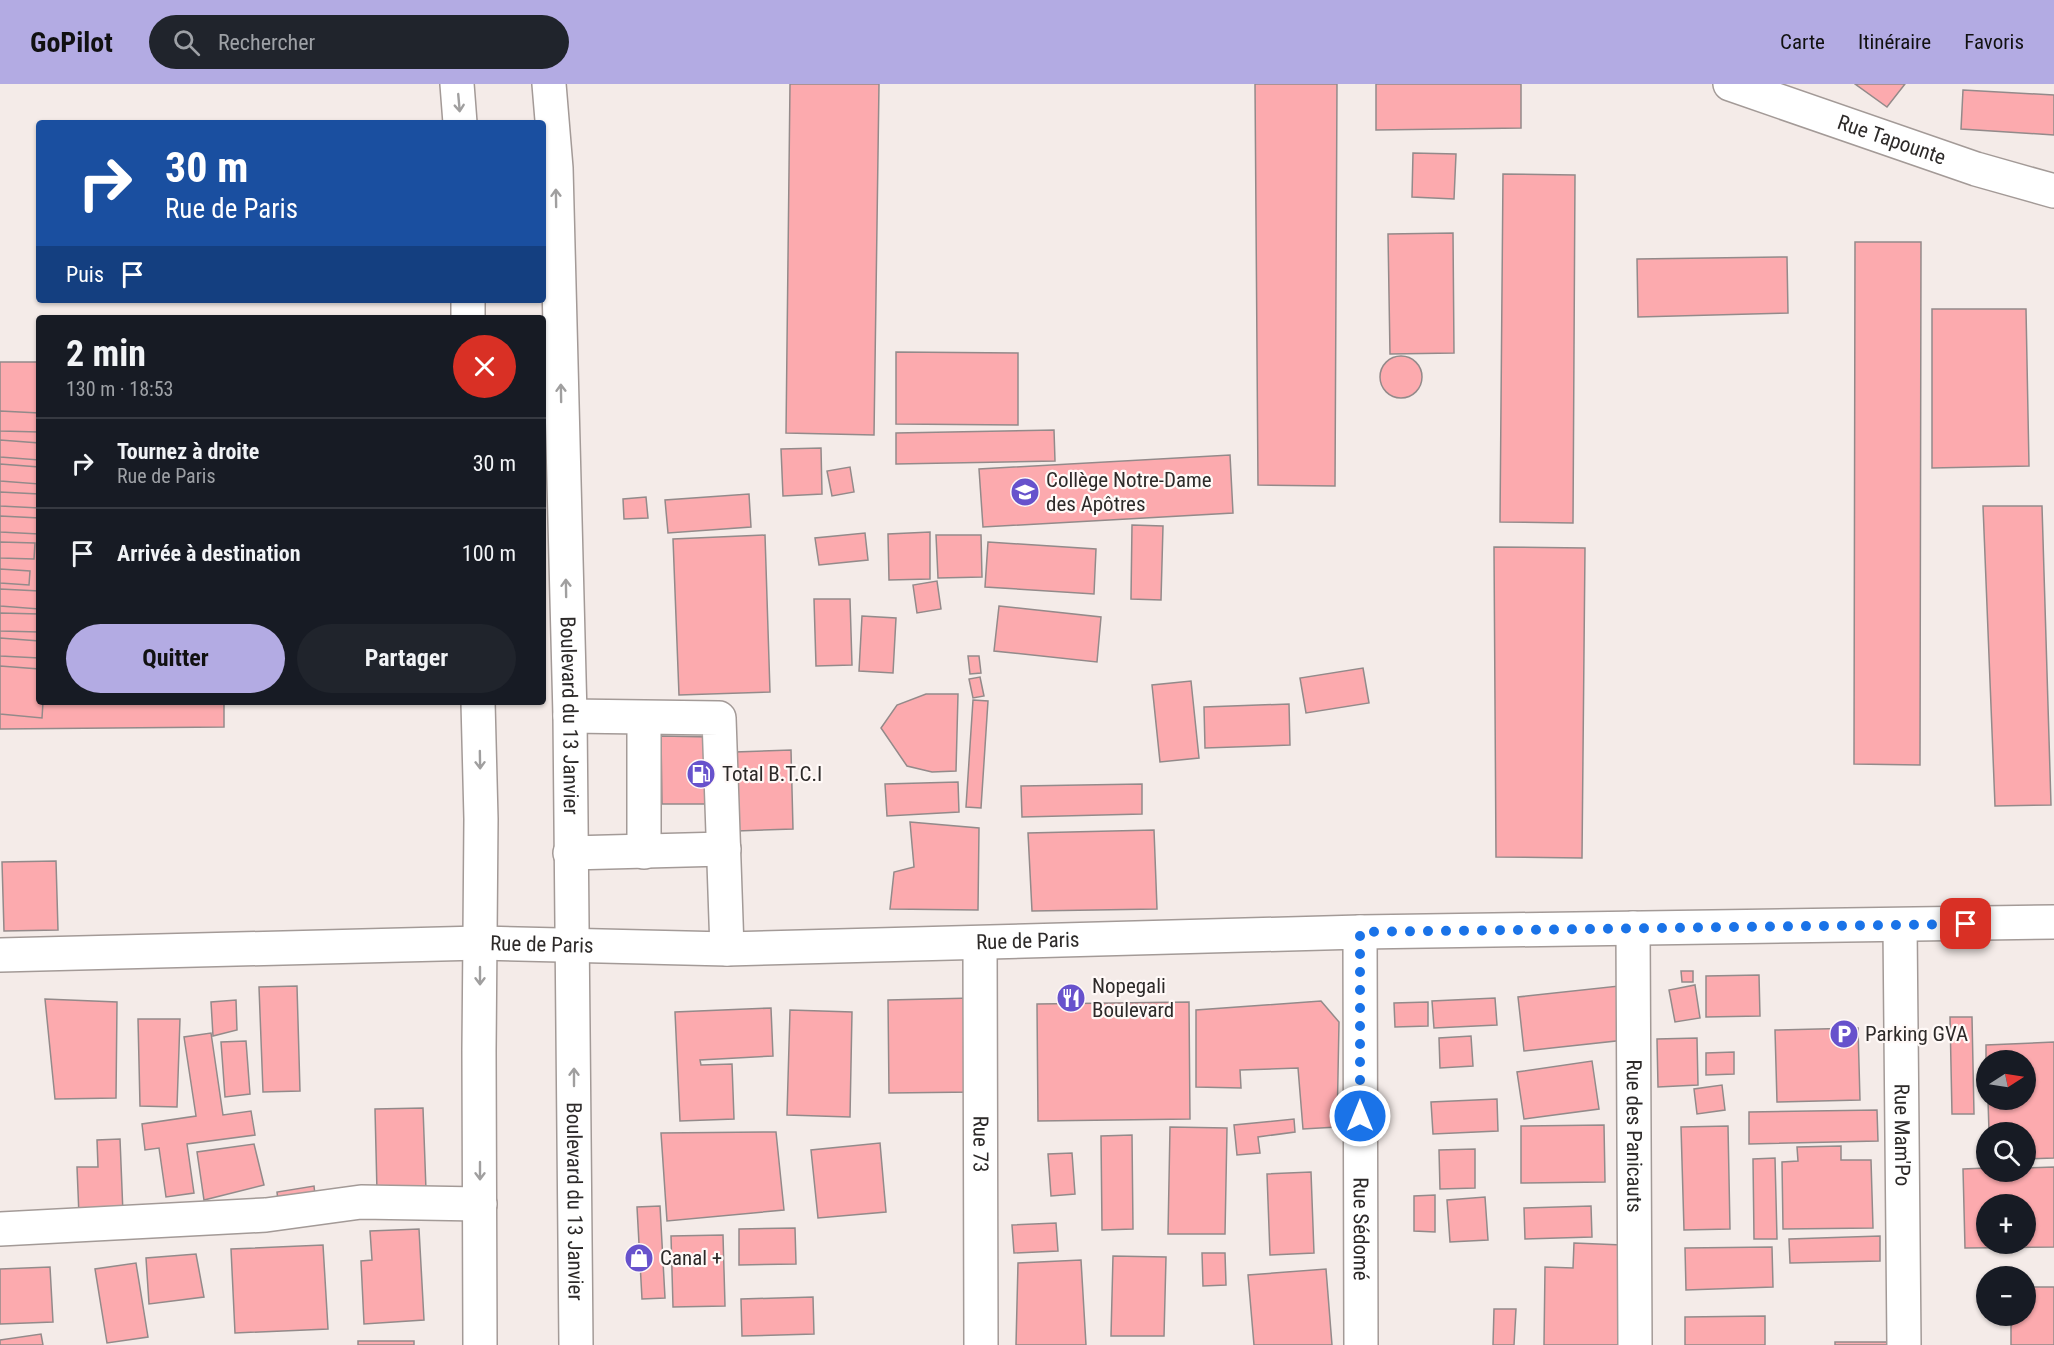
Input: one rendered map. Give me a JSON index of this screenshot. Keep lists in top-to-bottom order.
{
  "streets": {
    "main road": [
      "Rue Tapounte",
      "Boulevard du 13 Janvier",
      "Rue de Paris",
      "Rue Mam'Po",
      "Rue des Panicauts",
      "Rue 73",
      "Rue Sédomé"
    ]
  },
  "crossings": [
    ["Boulevard du 13 Janvier", "Rue de Paris"],
    ["Rue de Paris", "Rue Mam'Po"],
    ["Rue de Paris", "Rue des Panicauts"],
    ["Rue de Paris", "Rue 73"],
    ["Rue de Paris", "Rue Sédomé"]
  ],
  "places": {
    "school or university": ["Collège Notre-Dame des Apôtres"],
    "fuel station": ["Total B.T.C.I"],
    "restaurant": ["Nopegali Boulevard"],
    "parking": ["Parking GVA"],
    "shop": ["Canal +"]
  },
  "north": "right",
  "page": {
    "header": "GoPilot",
    "search": "Rechercher",
    "nav": ["Carte", "Itinéraire", "Favoris"],
    "turn": ["30 m", "Rue de Paris"],
    "then": "Puis",
    "heading": ["2 min", "130 m · 18:53"],
    "list": [
      {
        "name": "Tournez à droite",
        "note": "Rue de Paris",
        "value": "30 m"
      },
      {
        "name": "Arrivée à destination",
        "value": "100 m"
      }
    ],
    "buttons": ["Quitter", "Partager"],
    "map_buttons": ["+", "−"]
  }
}
